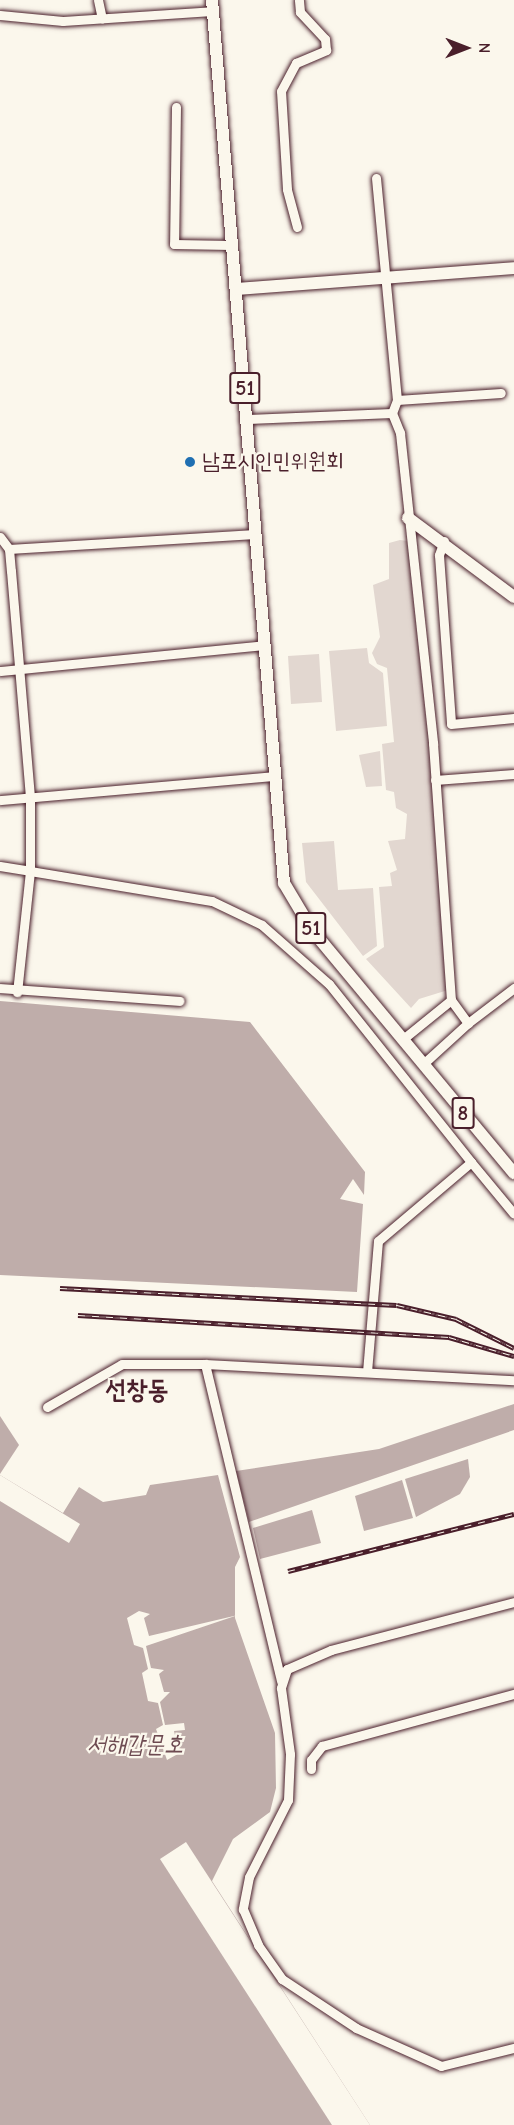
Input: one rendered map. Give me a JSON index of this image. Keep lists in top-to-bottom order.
{
  "streets": {
    "main road": ["51", "8"]
  },
  "crossings": [
    ["51", "8"]
  ],
  "districts": ["선창동"],
  "water": ["서해갑문호"],
  "places": ["남포시인민위원회"],
  "north": "right"
}
